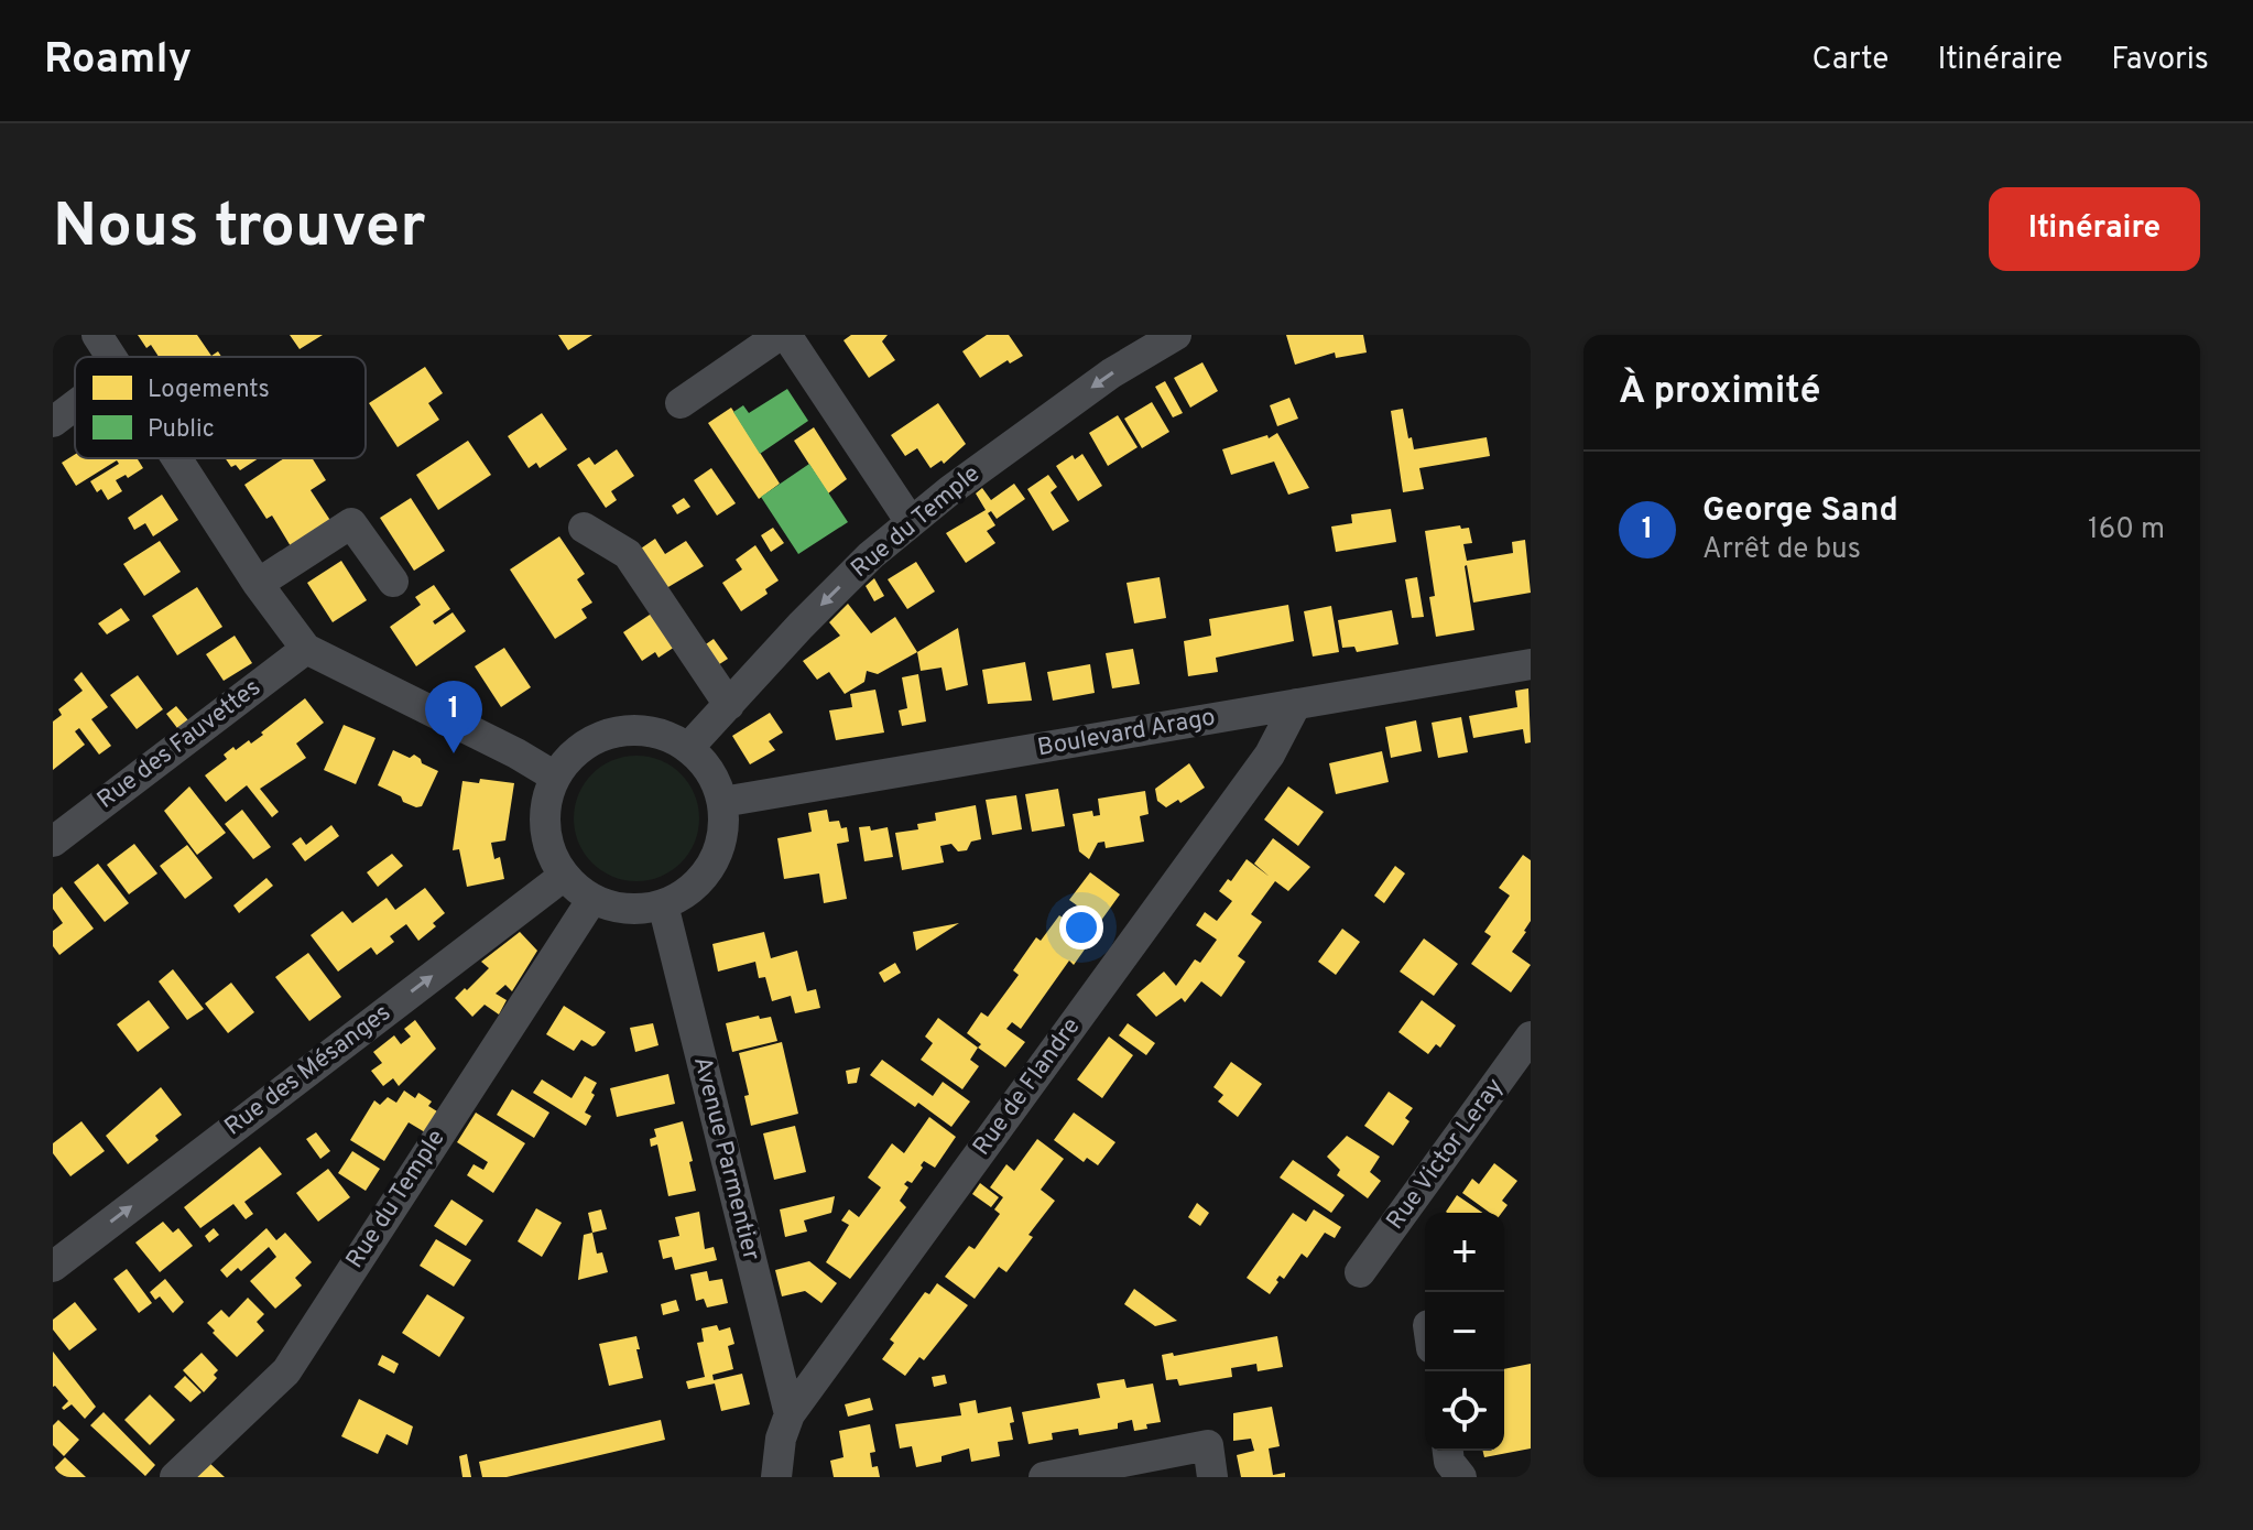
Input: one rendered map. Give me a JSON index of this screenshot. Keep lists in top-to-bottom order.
{
  "streets": {
    "street": [
      "Rue du Temple",
      "Boulevard Arago",
      "Rue des Fauvettes",
      "Rue des Mésanges",
      "Rue de Flandre",
      "Rue Victor Leray",
      "Avenue Parmentier"
    ]
  },
  "crossings": [
    ["Rue du Temple", "Boulevard Arago"],
    ["Rue du Temple", "Rue des Mésanges"],
    ["Rue du Temple", "Avenue Parmentier"],
    ["Boulevard Arago", "Rue des Mésanges"],
    ["Boulevard Arago", "Rue de Flandre"],
    ["Boulevard Arago", "Avenue Parmentier"],
    ["Rue des Mésanges", "Avenue Parmentier"],
    ["Rue de Flandre", "Avenue Parmentier"]
  ],
  "one_way": ["Rue du Temple", "Rue des Mésanges"],
  "legend": ["Logements", "Public"],
  "page": {
    "header": "Roamly",
    "nav": ["Carte", "Itinéraire", "Favoris"],
    "buttons": "Itinéraire",
    "title": "Nous trouver",
    "heading": "À proximité",
    "list": [
      {
        "mark": "1",
        "name": "George Sand",
        "note": "Arrêt de bus",
        "value": "160 m"
      }
    ],
    "pins": "1",
    "map_buttons": ["+", "−"]
  }
}
